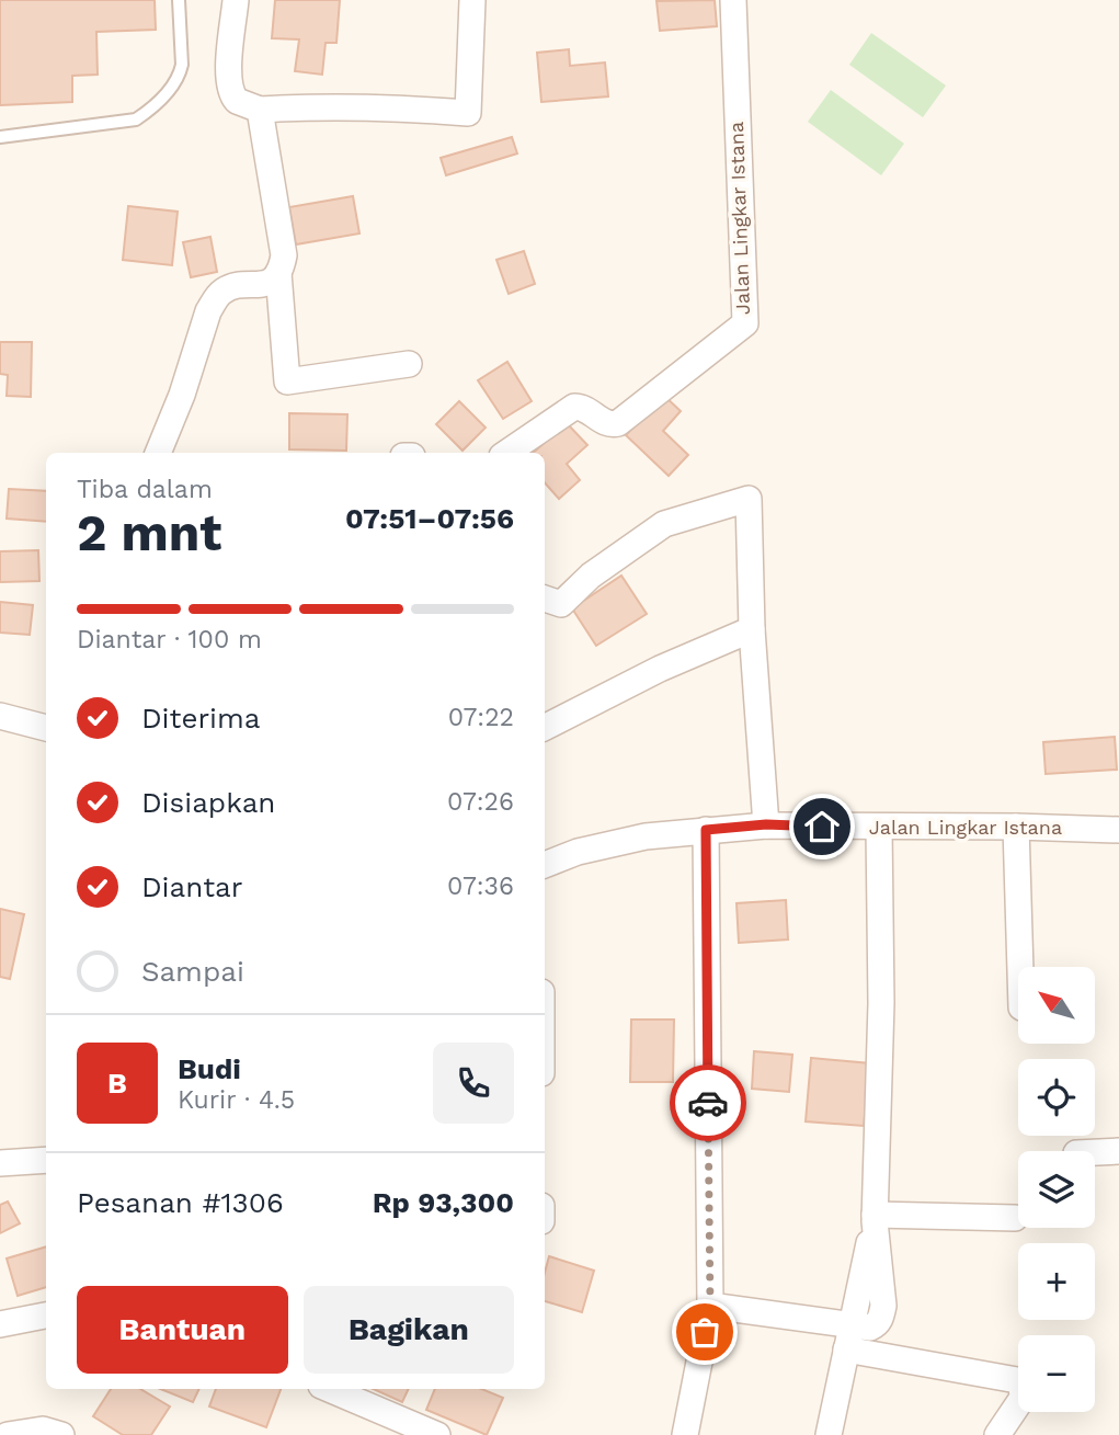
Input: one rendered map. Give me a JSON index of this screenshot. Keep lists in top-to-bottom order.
{
  "streets": {
    "street": ["Jalan Lingkar Istana"]
  },
  "north": "top left",
  "page": {
    "heading": ["2 mnt", "Tiba dalam", "07:51–07:56"],
    "panel": [
      "Budi",
      "Kurir · 4.5",
      "Pesanan #1306",
      "Rp 93,300"
    ],
    "bar": "Diantar · 100 m",
    "list": [
      ["Diterima", "07:22"],
      ["Disiapkan", "07:26"],
      ["Diantar", "07:36"],
      "Sampai"
    ],
    "map_buttons": ["+", "−"],
    "round": "B",
    "buttons": ["Bantuan", "Bagikan"]
  }
}
